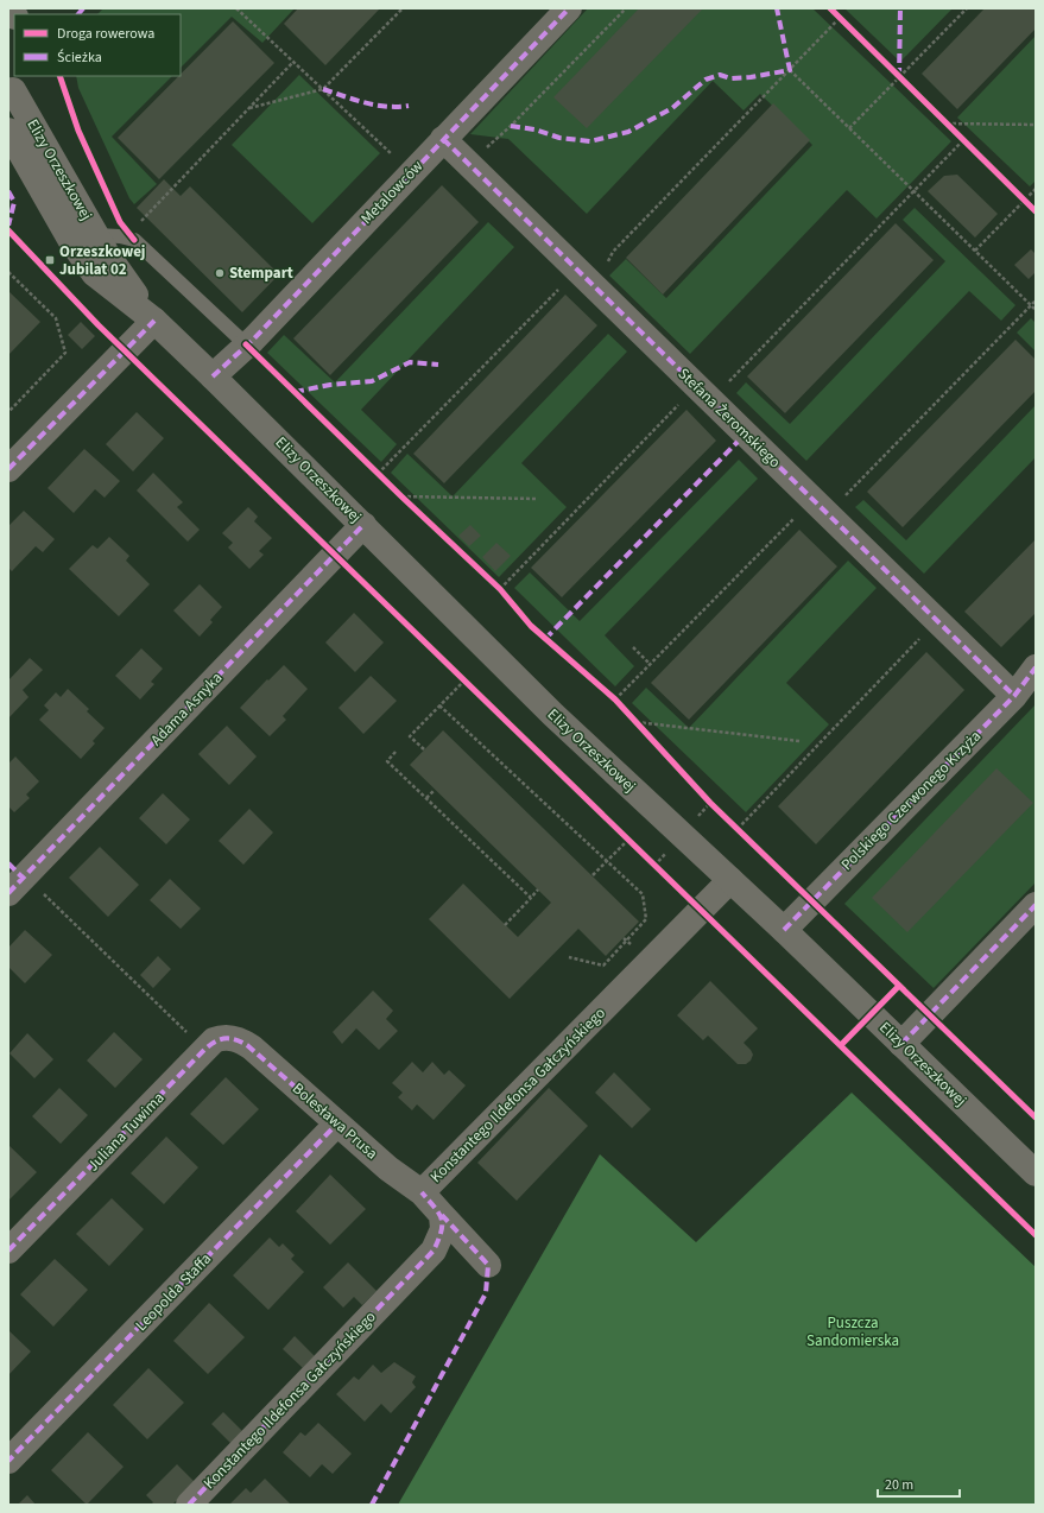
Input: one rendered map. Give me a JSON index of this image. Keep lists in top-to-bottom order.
{
  "streets": {
    "street": [
      "Elizy Orzeszkowej",
      "Metalowców",
      "Stefana Żeromskiego",
      "Adama Asnyka",
      "Polskiego Czerwonego Krzyża",
      "Konstantego Ildefonsa Gałczyńskiego",
      "Bolesława Prusa",
      "Juliana Tuwima",
      "Leopolda Staffa"
    ]
  },
  "crossings": [
    ["Elizy Orzeszkowej", "Metalowców"],
    ["Elizy Orzeszkowej", "Adama Asnyka"],
    ["Elizy Orzeszkowej", "Polskiego Czerwonego Krzyża"],
    ["Elizy Orzeszkowej", "Konstantego Ildefonsa Gałczyńskiego"],
    ["Metalowców", "Stefana Żeromskiego"],
    ["Stefana Żeromskiego", "Polskiego Czerwonego Krzyża"],
    ["Konstantego Ildefonsa Gałczyńskiego", "Bolesława Prusa"],
    ["Bolesława Prusa", "Juliana Tuwima"],
    ["Bolesława Prusa", "Leopolda Staffa"]
  ],
  "parks": ["Puszcza Sandomierska"],
  "places": {
    "transit": ["Orzeszkowej Jubilat 02"],
    "other": ["Stempart"]
  },
  "legend": ["Droga rowerowa", "Ścieżka"],
  "scale_bar": "20 m"
}
